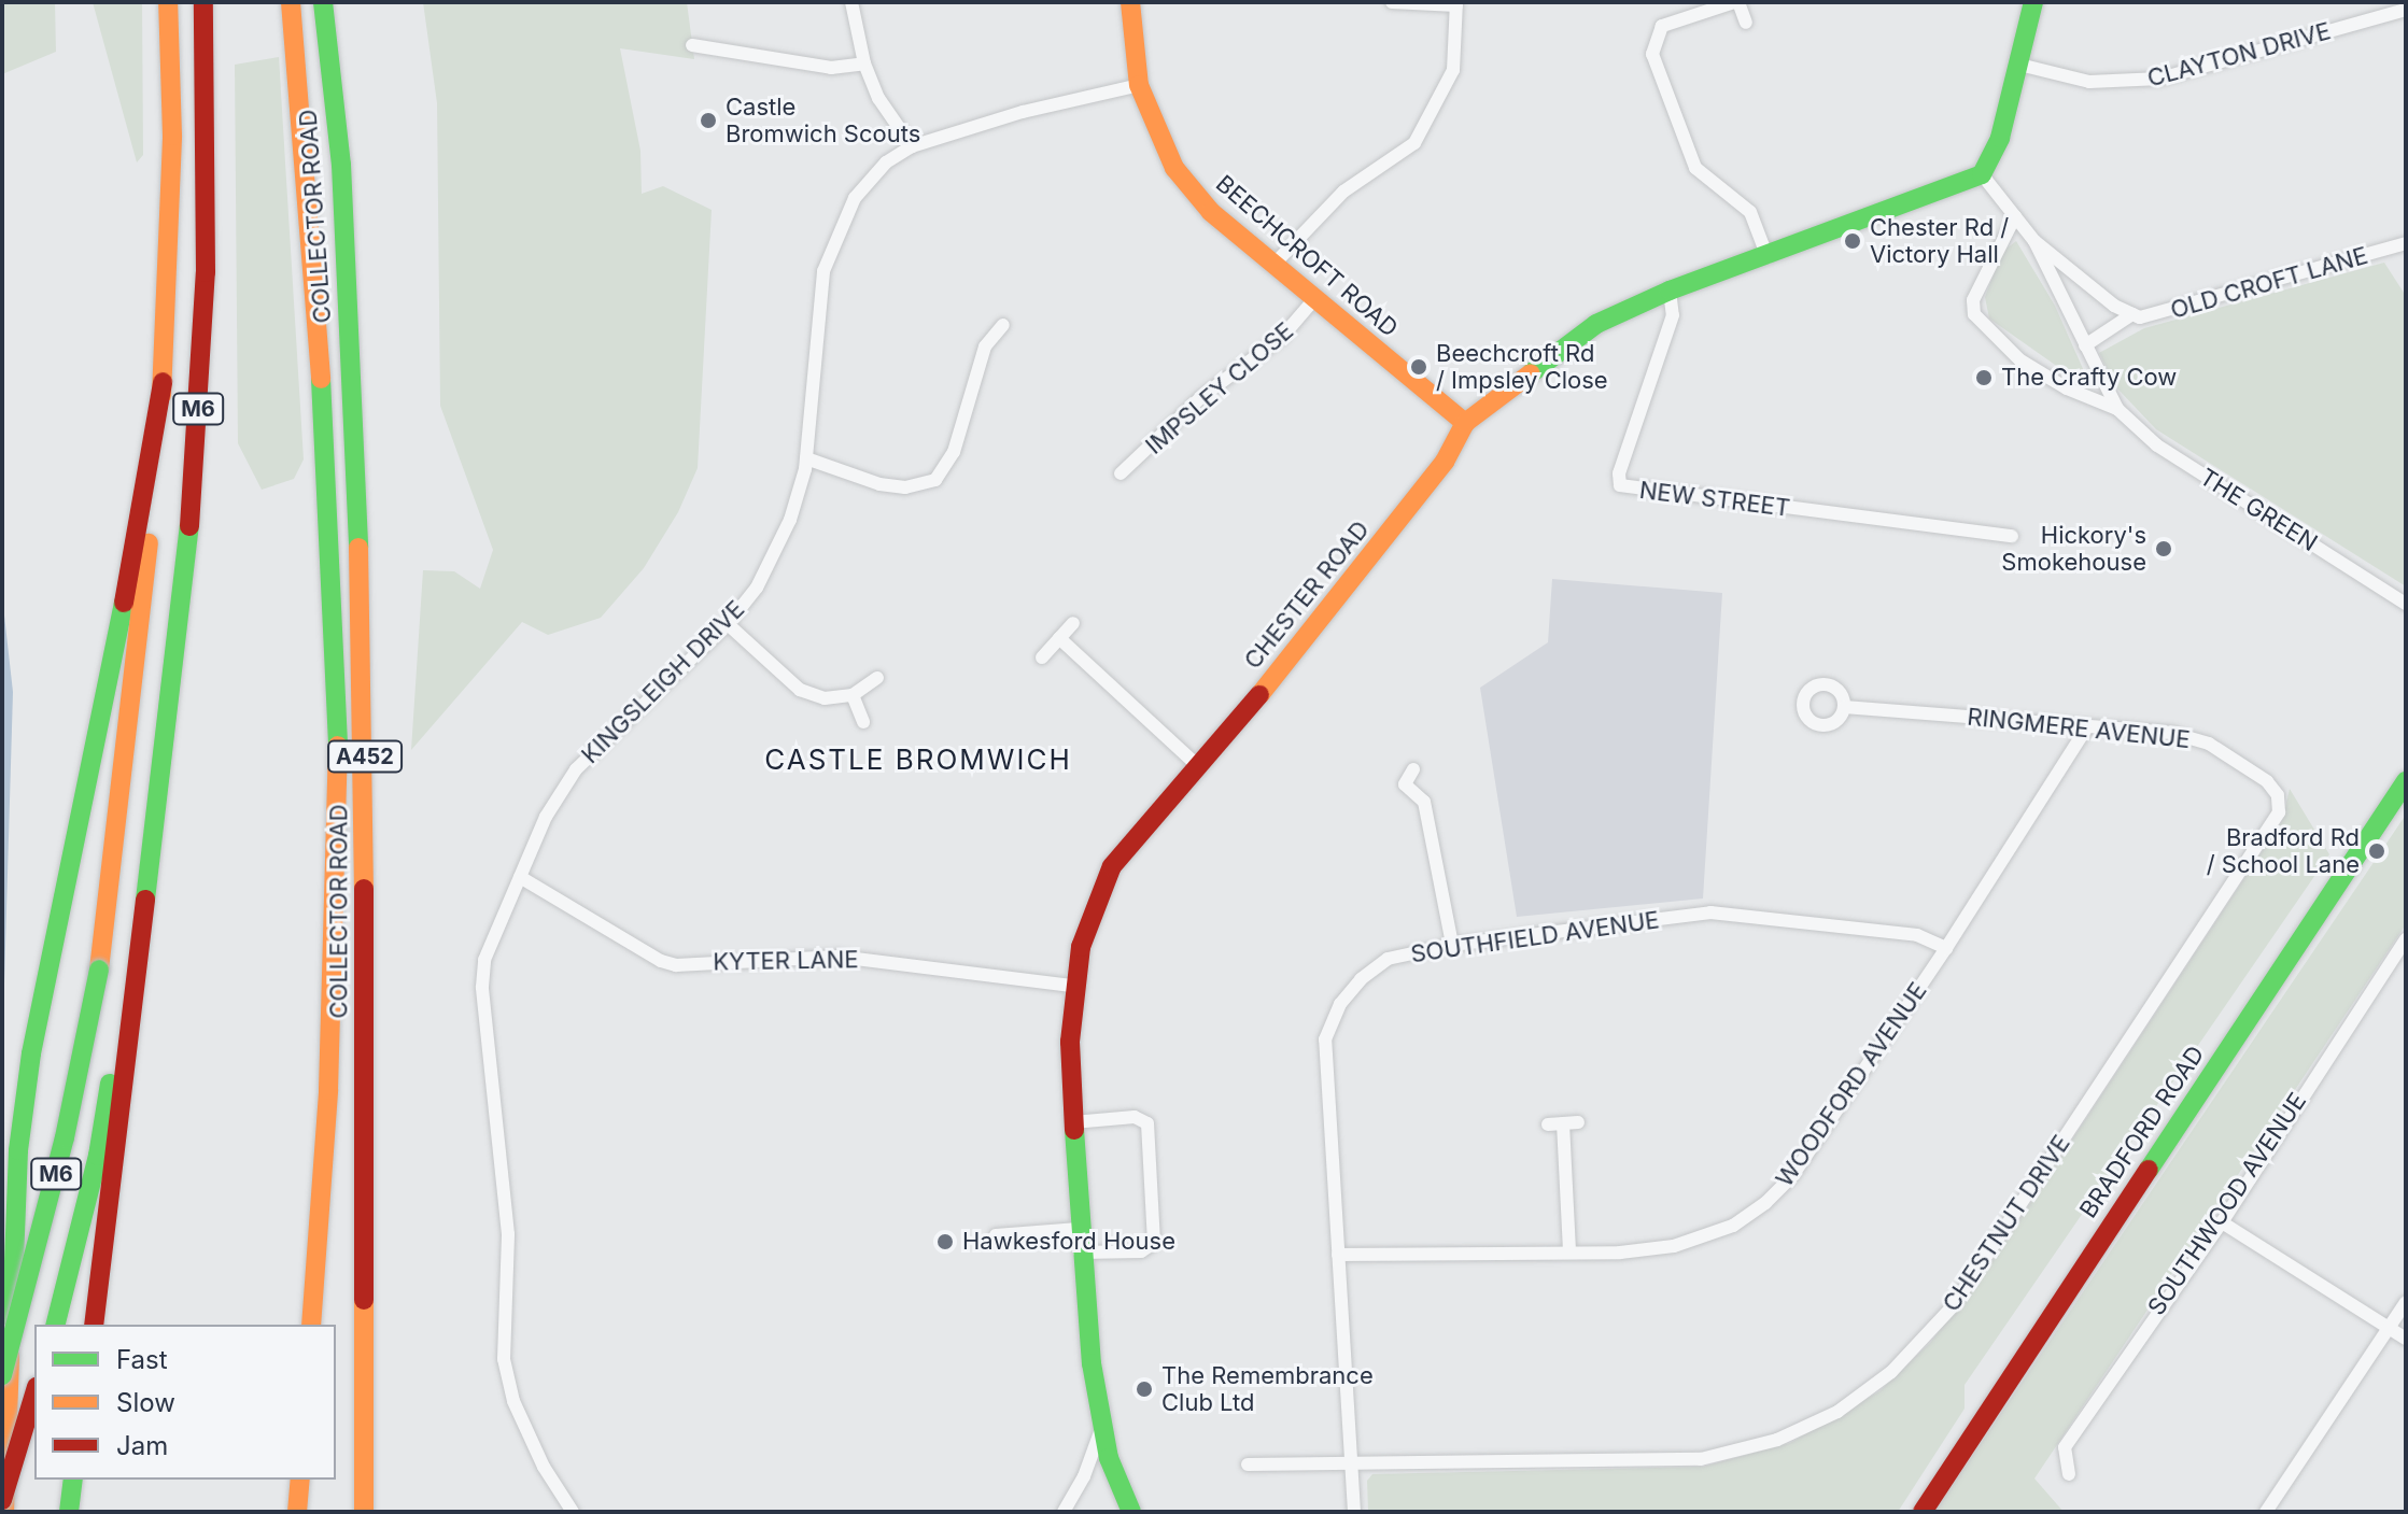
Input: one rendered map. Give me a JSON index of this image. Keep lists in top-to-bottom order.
{
  "streets": {
    "main road": [
      "COLLECTOR ROAD",
      "BEECHCROFT ROAD",
      "M6",
      "CHESTER ROAD",
      "A452",
      "BRADFORD ROAD"
    ],
    "street": [
      "CLAYTON DRIVE",
      "OLD CROFT LANE",
      "IMPSLEY CLOSE",
      "NEW STREET",
      "THE GREEN",
      "KINGSLEIGH DRIVE",
      "RINGMERE AVENUE",
      "SOUTHFIELD AVENUE",
      "KYTER LANE",
      "WOODFORD AVENUE",
      "SOUTHWOOD AVENUE",
      "CHESTNUT DRIVE"
    ]
  },
  "crossings": [
    ["BEECHCROFT ROAD", "IMPSLEY CLOSE"],
    ["BEECHCROFT ROAD", "CHESTER ROAD"],
    ["BEECHCROFT ROAD", "KINGSLEIGH DRIVE"],
    ["NEW STREET", "CHESTER ROAD"],
    ["CHESTER ROAD", "KYTER LANE"],
    ["KINGSLEIGH DRIVE", "KYTER LANE"],
    ["RINGMERE AVENUE", "WOODFORD AVENUE"],
    ["RINGMERE AVENUE", "CHESTNUT DRIVE"],
    ["SOUTHFIELD AVENUE", "WOODFORD AVENUE"],
    ["SOUTHFIELD AVENUE", "CHESTNUT DRIVE"]
  ],
  "districts": ["CASTLE BROMWICH"],
  "places": [
    "Castle Bromwich Scouts",
    "Chester Rd / Victory Hall",
    "Beechcroft Rd / Impsley Close",
    "The Crafty Cow",
    "Hickory's Smokehouse",
    "Bradford Rd / School Lane",
    "Hawkesford House",
    "The Remembrance Club Ltd"
  ],
  "legend": ["Fast", "Slow", "Jam"]
}
